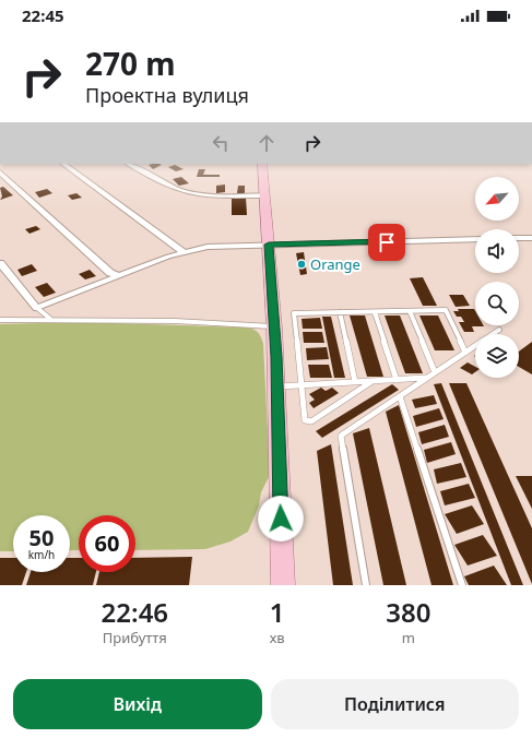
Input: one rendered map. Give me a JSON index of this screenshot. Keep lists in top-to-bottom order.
{
  "places": ["Orange"],
  "north": "bottom left",
  "page": {
    "status": "22:45",
    "turn": ["270 m", "Проектна вулиця"],
    "speed": "50 km/h",
    "limit": "60",
    "eta": [
      "22:46",
      "Прибуття",
      "1",
      "хв",
      "380",
      "m"
    ],
    "buttons": ["Вихід", "Поділитися"]
  }
}
